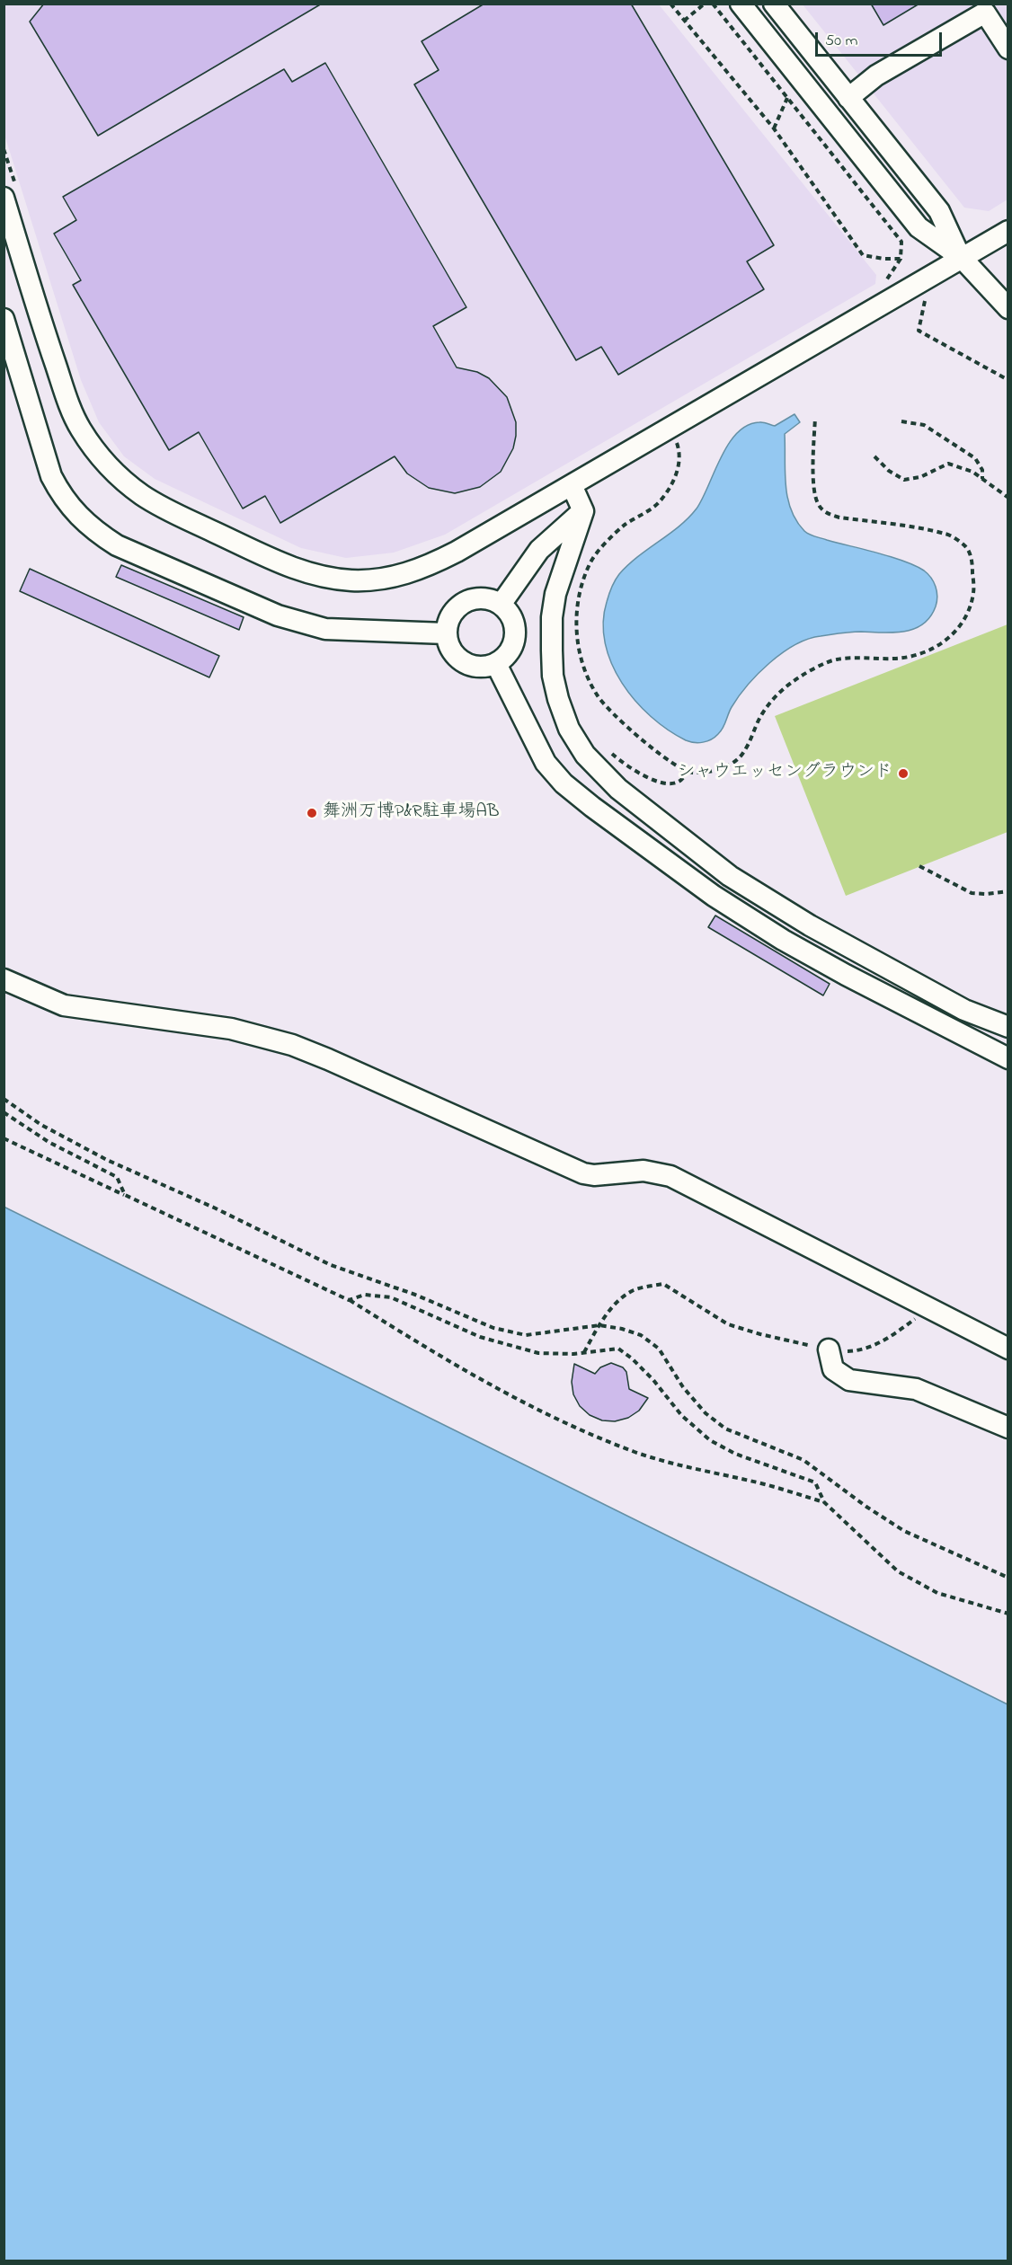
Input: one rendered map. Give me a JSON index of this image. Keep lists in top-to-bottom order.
{
  "places": ["シャウエッセングラウンド", "舞洲万博P&R駐車場AB"],
  "scale_bar": "50 m"
}
